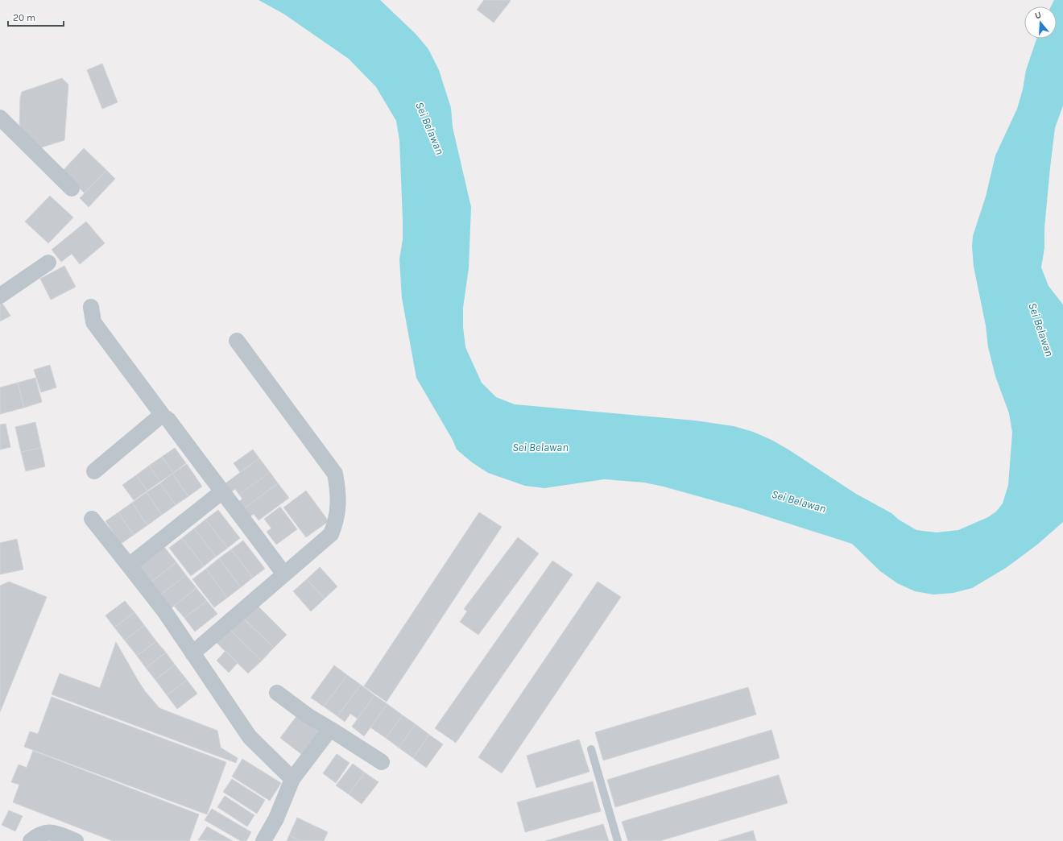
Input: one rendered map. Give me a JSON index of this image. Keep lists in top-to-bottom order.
{
  "water": ["Sei Belawan"],
  "scale_bar": "20 m",
  "north": "top"
}
